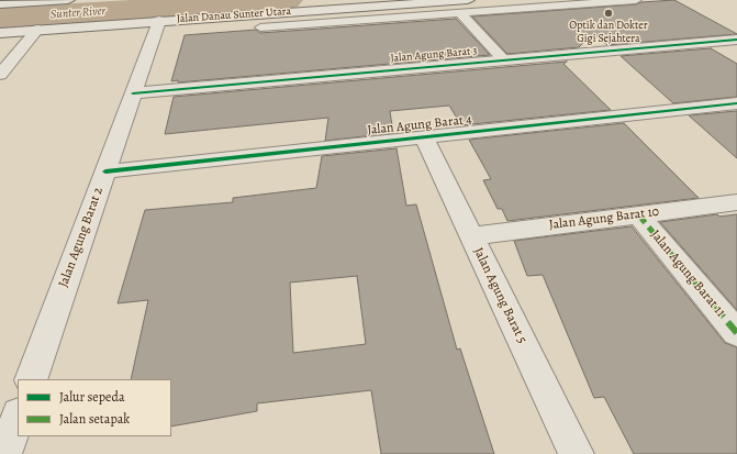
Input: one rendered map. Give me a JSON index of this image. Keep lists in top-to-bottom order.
{
  "streets": {
    "street": [
      "Jalan Danau Sunter Utara",
      "Jalan Agung Barat 3",
      "Jalan Agung Barat 4",
      "Jalan Agung Barat 10",
      "Jalan Agung Barat 2",
      "Jalan Agung Barat 11",
      "Jalan Agung Barat 5"
    ]
  },
  "crossings": [
    ["Jalan Danau Sunter Utara", "Jalan Agung Barat 2"],
    ["Jalan Agung Barat 3", "Jalan Agung Barat 2"],
    ["Jalan Agung Barat 4", "Jalan Agung Barat 2"],
    ["Jalan Agung Barat 4", "Jalan Agung Barat 5"],
    ["Jalan Agung Barat 10", "Jalan Agung Barat 11"],
    ["Jalan Agung Barat 10", "Jalan Agung Barat 5"]
  ],
  "water": ["Sunter River"],
  "places": ["Optik dan Dokter Gigi Sejahtera"],
  "legend": ["Jalur sepeda", "Jalan setapak"]
}
